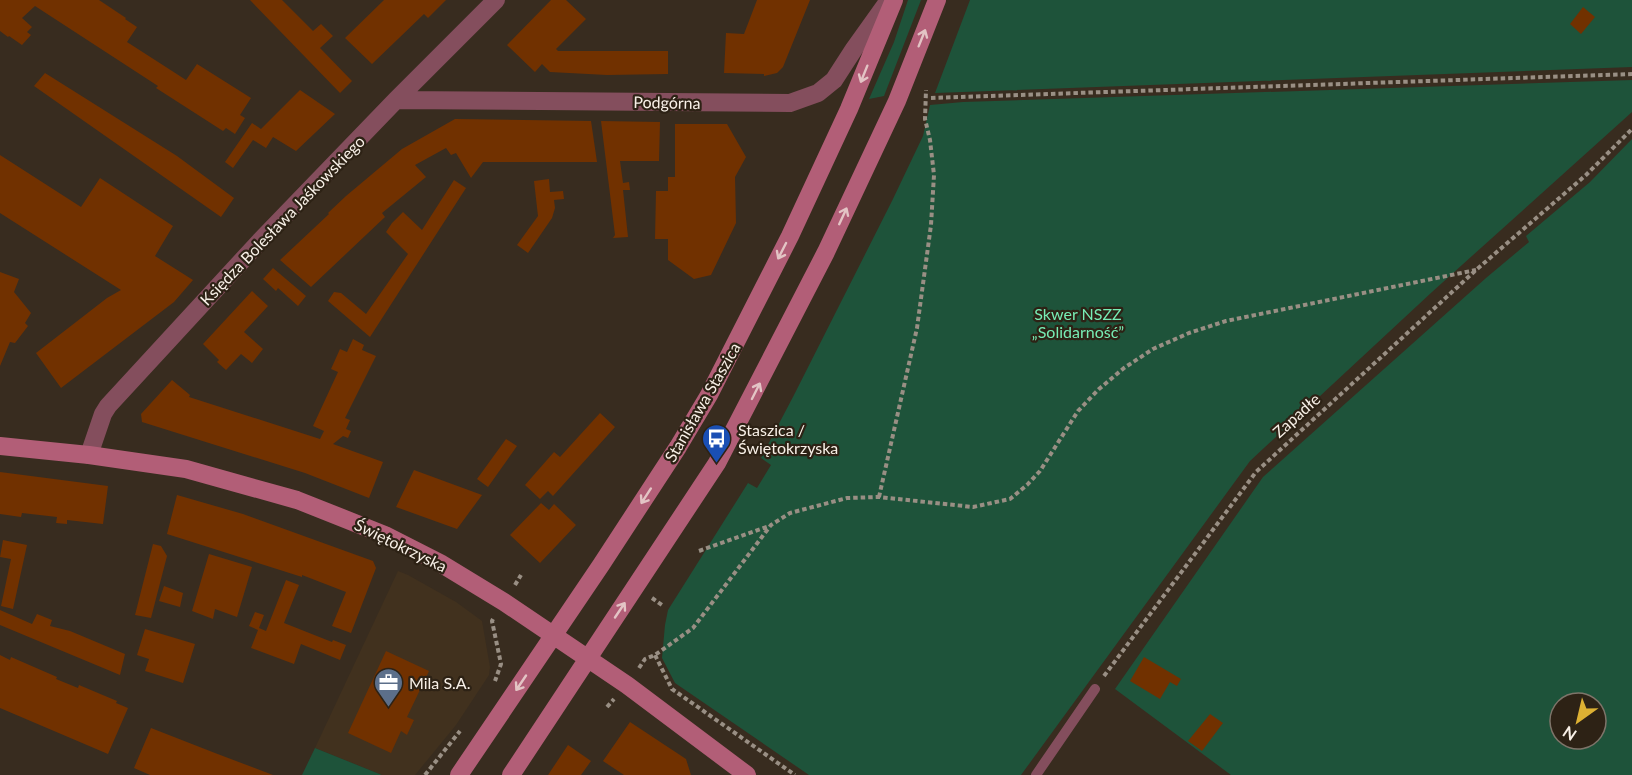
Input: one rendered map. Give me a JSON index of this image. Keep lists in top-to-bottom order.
{
  "streets": {
    "main road": ["Stanisława Staszica", "Świętokrzyska"],
    "street": ["Podgórna", "Księdza Bolesława Jaśkowskiego"],
    "path": ["Zapadłe"]
  },
  "crossings": [
    ["Podgórna", "Księdza Bolesława Jaśkowskiego"],
    ["Księdza Bolesława Jaśkowskiego", "Świętokrzyska"],
    ["Stanisława Staszica", "Świętokrzyska"]
  ],
  "parks": ["Skwer NSZZ „Solidarność”"],
  "places": {
    "bus stop": ["Staszica / Świętokrzyska"],
    "office": ["Mila S.A."]
  },
  "north": "bottom left"
}
